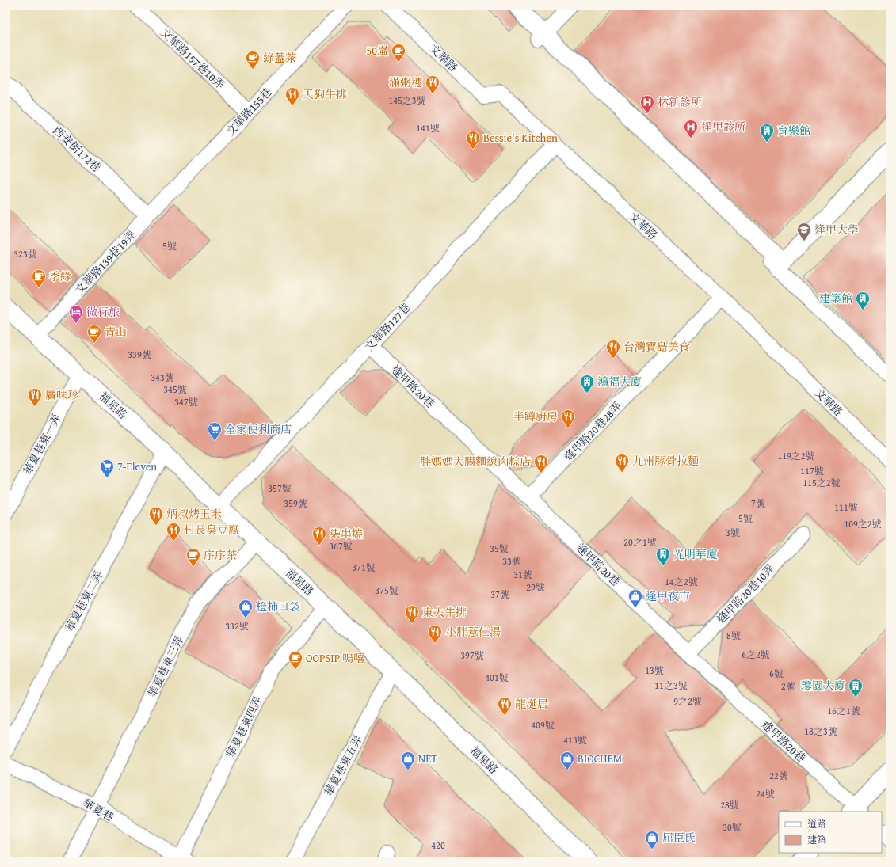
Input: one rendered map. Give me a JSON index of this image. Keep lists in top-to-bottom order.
{
  "streets": {
    "street": ["福星路"],
    "lane": [
      "文華路",
      "文華路157巷10弄",
      "文華路155巷",
      "西安街172巷",
      "文華路139巷19弄",
      "文華路127巷",
      "逢甲路20巷",
      "逢甲路20巷28弄",
      "華夏巷東一弄",
      "逢甲路20巷10弄",
      "華夏巷東二弄",
      "華夏巷東三弄",
      "華夏巷東四弄",
      "華夏巷東五弄",
      "華夏巷"
    ]
  },
  "crossings": [
    ["文華路", "文華路127巷"],
    ["文華路", "逢甲路20巷28弄"],
    ["文華路157巷10弄", "文華路155巷"],
    ["文華路155巷", "西安街172巷"],
    ["文華路155巷", "文華路139巷19弄"],
    ["西安街172巷", "文華路139巷19弄"],
    ["文華路139巷19弄", "福星路"],
    ["文華路127巷", "逢甲路20巷"],
    ["文華路127巷", "福星路"],
    ["逢甲路20巷", "逢甲路20巷28弄"],
    ["逢甲路20巷", "逢甲路20巷10弄"],
    ["福星路", "華夏巷東一弄"],
    ["福星路", "華夏巷東二弄"],
    ["福星路", "華夏巷東三弄"],
    ["福星路", "華夏巷東四弄"],
    ["福星路", "華夏巷東五弄"],
    ["華夏巷東三弄", "華夏巷"],
    ["華夏巷東四弄", "華夏巷"]
  ],
  "places": {
    "cafe": [
      "50嵐",
      "綠蓋茶",
      "季緣",
      "青山",
      "序序茶",
      "OOPSIP 嗚嘻"
    ],
    "restaurant": [
      "滿粥穗",
      "天狗牛排",
      "Bessie's Kitchen",
      "台灣寶島美食",
      "廣味珍",
      "半蹲廚房",
      "九州豚骨拉麵",
      "胖媽媽大腸麵線肉粽店",
      "炳叔烤玉米",
      "村長臭豆腐",
      "柒串燒",
      "東大牛排",
      "小胖薏仁湯",
      "龍涎居"
    ],
    "hospital": ["林新診所", "逢甲診所"],
    "building": [
      "育樂館",
      "建築館",
      "鴻福大廈",
      "光明華廈",
      "瓊園大廈"
    ],
    "school or university": ["逢甲大學"],
    "hotel": ["微行旅"],
    "supermarket": ["全家便利商店", "7-Eleven"],
    "shop": [
      "逢甲夜市",
      "橙柿口袋",
      "NET",
      "BIOCHEM",
      "屈臣氏"
    ]
  },
  "house_numbers": [
    "145之3號",
    "141號",
    "5號",
    "323號",
    "339號",
    "343號",
    "345號",
    "347號",
    "119之2號",
    "117號",
    "115之2號",
    "357號",
    "359號",
    "7號",
    "111號",
    "5號",
    "109之2號",
    "3號",
    "20之1號",
    "367號",
    "35號",
    "33號",
    "371號",
    "31號",
    "14之2號",
    "29號",
    "375號",
    "37號",
    "332號",
    "8號",
    "6之2號",
    "397號",
    "13號",
    "6號",
    "401號",
    "11之3號",
    "2號",
    "9之2號",
    "16之1號",
    "409號",
    "18之3號",
    "413號",
    "22號",
    "24號",
    "28號",
    "30號",
    "420"
  ],
  "legend": ["道路", "建築"]
}
